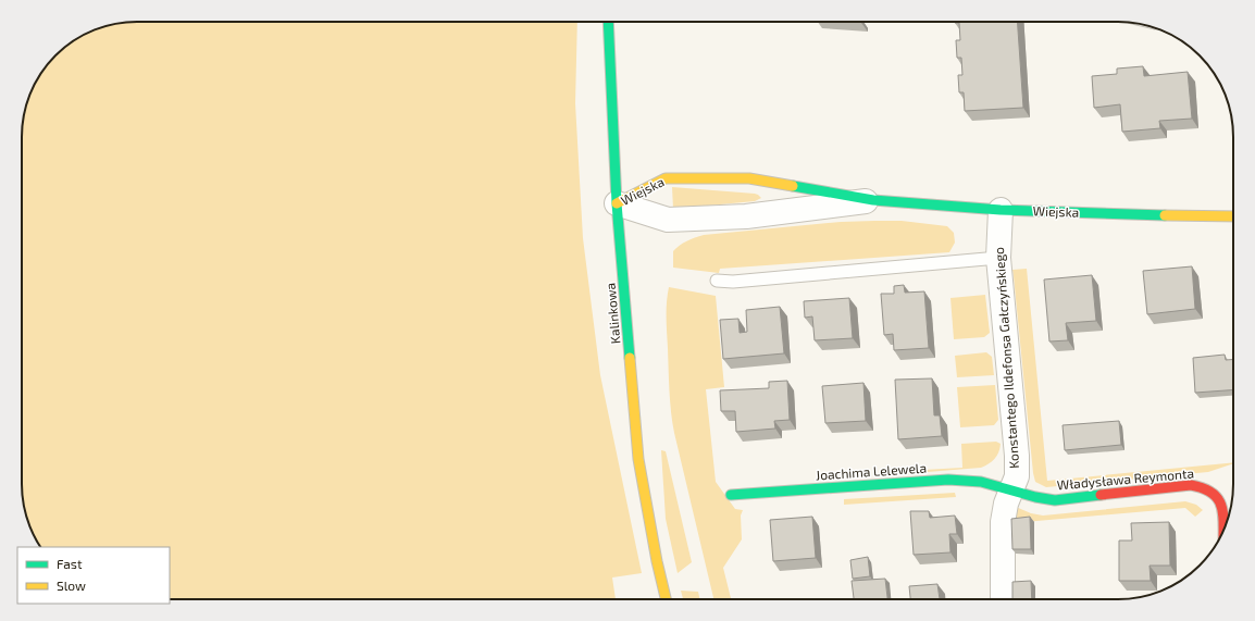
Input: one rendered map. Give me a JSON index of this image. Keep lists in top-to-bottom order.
{
  "streets": {
    "street": [
      "Wiejska",
      "Kalinkowa",
      "Konstantego Ildefonsa Gałczyńskiego",
      "Joachima Lelewela",
      "Władysława Reymonta"
    ]
  },
  "crossings": [
    ["Wiejska", "Kalinkowa"],
    ["Wiejska", "Konstantego Ildefonsa Gałczyńskiego"],
    ["Konstantego Ildefonsa Gałczyńskiego", "Joachima Lelewela"],
    ["Konstantego Ildefonsa Gałczyńskiego", "Władysława Reymonta"],
    ["Joachima Lelewela", "Władysława Reymonta"]
  ],
  "legend": ["Fast", "Slow"]
}
